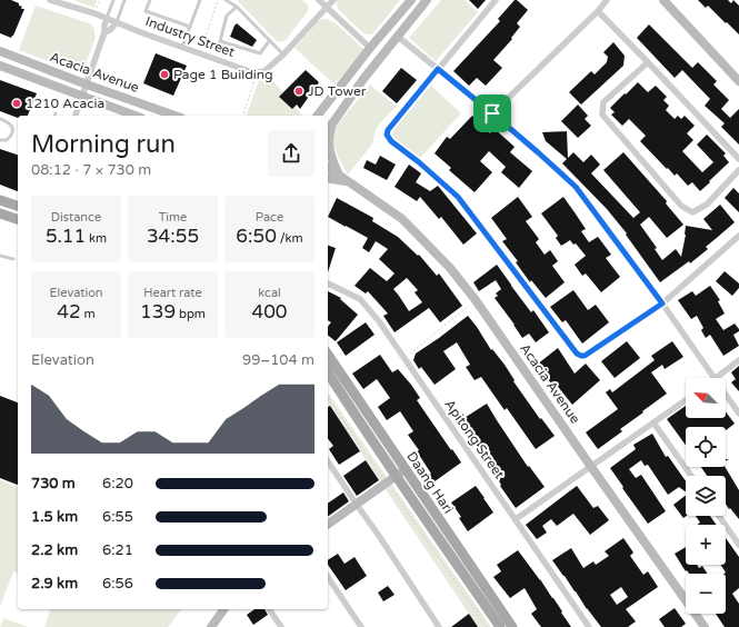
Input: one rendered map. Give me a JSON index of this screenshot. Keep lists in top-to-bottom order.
{
  "streets": {
    "main road": ["Daang Hari"],
    "street": ["Industry Street", "Acacia Avenue", "Apitong Street"]
  },
  "places": ["Page 1 Building", "JD Tower", "1210 Acacia"],
  "north": "top left",
  "page": {
    "heading": ["Morning run", "08:12 · 7 × 730 m"],
    "stats": [
      ["Distance", "5.11 km"],
      ["Time", "34:55"],
      ["Pace", "6:50 /km"],
      ["Elevation", "42 m"],
      ["Heart rate", "139 bpm"],
      ["kcal", "400"]
    ],
    "chart": ["Elevation", "99–104 m"],
    "map_buttons": ["+", "−"],
    "list": [
      {
        "name": "730 m",
        "note": "6:20"
      },
      {
        "name": "1.5 km",
        "note": "6:55"
      },
      {
        "name": "2.2 km",
        "note": "6:21"
      },
      {
        "name": "2.9 km",
        "note": "6:56"
      }
    ]
  }
}
